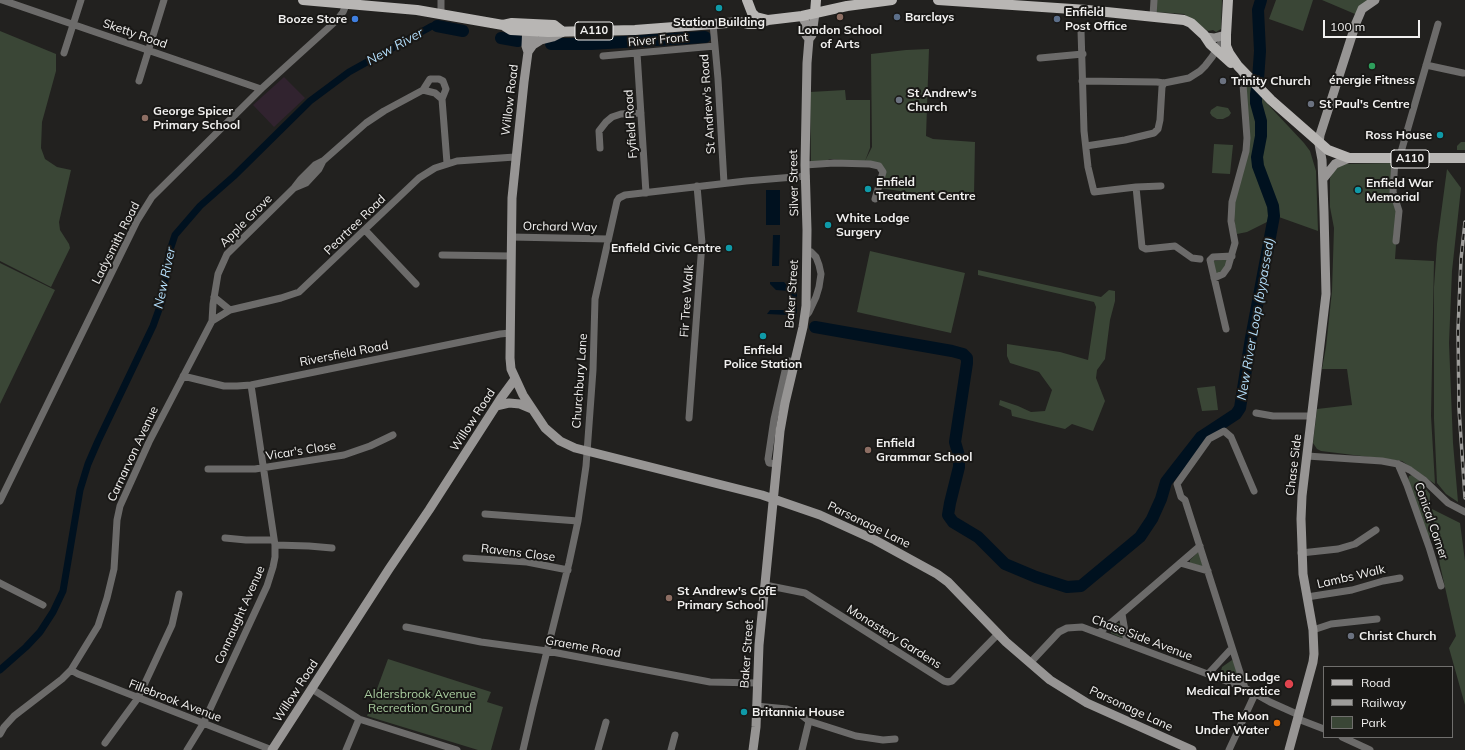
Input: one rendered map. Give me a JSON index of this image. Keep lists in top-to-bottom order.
{
  "streets": {
    "main road": ["A110"],
    "street": [
      "Sketty Road",
      "River Front",
      "Willow Road",
      "St Andrew's Road",
      "Fyfield Road",
      "Silver Street",
      "Apple Grove",
      "Peartree Road",
      "Orchard Way",
      "Ladysmith Road",
      "Baker Street",
      "Fir Tree Walk",
      "Riversfield Road",
      "Churchbury Lane",
      "Vicar's Close",
      "Carnarvon Avenue",
      "Chase Side",
      "Conical Corner",
      "Parsonage Lane",
      "Ravens Close",
      "Lambs Walk",
      "Connaught Avenue",
      "Monastery Gardens",
      "Chase Side Avenue",
      "Graeme Road",
      "Fillebrook Avenue"
    ]
  },
  "crossings": [
    ["A110", "Willow Road"],
    ["A110", "St Andrew's Road"],
    ["A110", "Ladysmith Road"],
    ["A110", "Chase Side"],
    ["Sketty Road", "Ladysmith Road"],
    ["River Front", "St Andrew's Road"],
    ["River Front", "Fyfield Road"],
    ["Willow Road", "Peartree Road"],
    ["Willow Road", "Orchard Way"],
    ["Willow Road", "Riversfield Road"],
    ["Willow Road", "Parsonage Lane"],
    ["Willow Road", "Fillebrook Avenue"],
    ["St Andrew's Road", "Churchbury Lane"],
    ["Fyfield Road", "Churchbury Lane"],
    ["Silver Street", "Baker Street"],
    ["Silver Street", "Churchbury Lane"],
    ["Apple Grove", "Peartree Road"],
    ["Apple Grove", "Carnarvon Avenue"],
    ["Peartree Road", "Carnarvon Avenue"],
    ["Orchard Way", "Churchbury Lane"],
    ["Baker Street", "Parsonage Lane"],
    ["Baker Street", "Monastery Gardens"],
    ["Baker Street", "Graeme Road"],
    ["Fir Tree Walk", "Churchbury Lane"],
    ["Riversfield Road", "Carnarvon Avenue"],
    ["Riversfield Road", "Connaught Avenue"],
    ["Churchbury Lane", "Parsonage Lane"],
    ["Churchbury Lane", "Ravens Close"],
    ["Churchbury Lane", "Graeme Road"],
    ["Vicar's Close", "Connaught Avenue"],
    ["Carnarvon Avenue", "Fillebrook Avenue"],
    ["Chase Side", "Lambs Walk"],
    ["Chase Side", "Chase Side Avenue"],
    ["Parsonage Lane", "Monastery Gardens"],
    ["Parsonage Lane", "Chase Side Avenue"],
    ["Connaught Avenue", "Fillebrook Avenue"]
  ],
  "water": ["New River", "New River Loop (bypassed)"],
  "parks": ["Aldersbrook Avenue Recreation Ground"],
  "places": [
    "Station Building",
    "London School of Arts",
    "Barclays",
    "Booze Store",
    "Enfield Post Office",
    "énergie Fitness",
    "Trinity Church",
    "St Andrew's Church",
    "St Paul's Centre",
    "George Spicer Primary School",
    "Ross House",
    "Enfield Treatment Centre",
    "Enfield War Memorial",
    "White Lodge Surgery",
    "Enfield Civic Centre",
    "Enfield Police Station",
    "Enfield Grammar School",
    "St Andrew's CofE Primary School",
    "Christ Church",
    "White Lodge Medical Practice",
    "Britannia House",
    "The Moon Under Water"
  ],
  "legend": ["Road", "Railway", "Park"],
  "scale_bar": "100 m"
}
